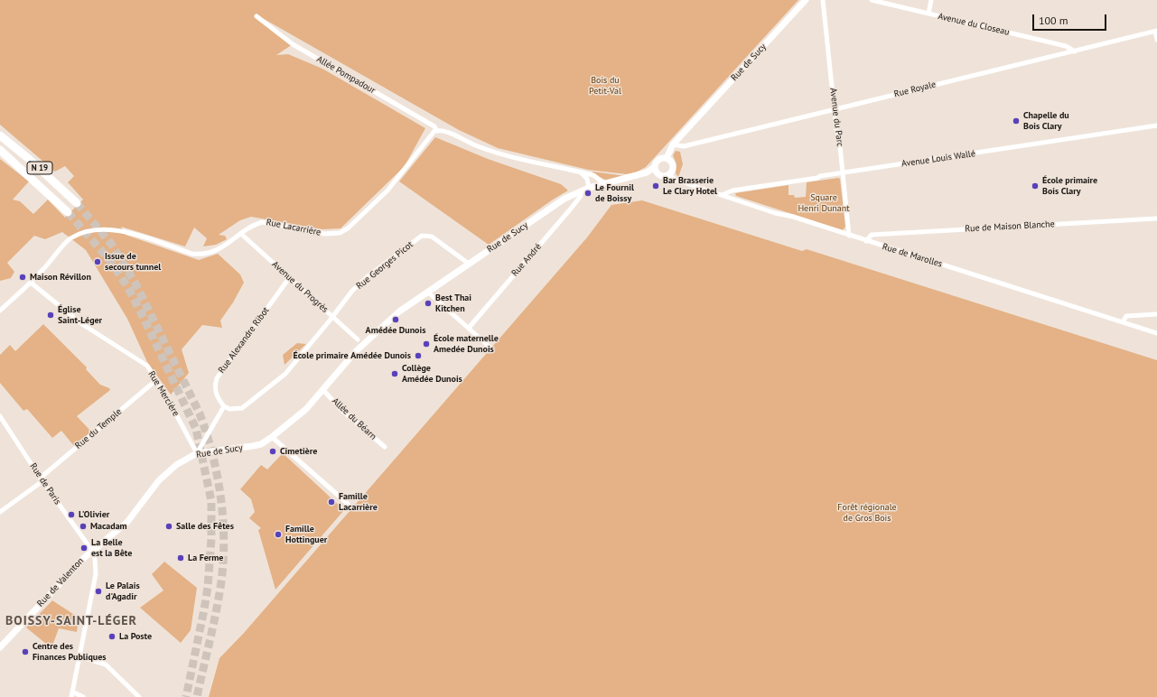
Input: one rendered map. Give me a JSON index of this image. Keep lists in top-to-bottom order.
{
  "streets": {
    "highway": ["N 19"],
    "main road": ["Rue de Sucy", "Rue de Valenton"],
    "street": [
      "Avenue du Closeau",
      "Allée Pompadour",
      "Rue Royale",
      "Avenue du Parc",
      "Avenue Louis Wallé",
      "Rue de Maison Blanche",
      "Rue Lacarrière",
      "Rue de Marolles",
      "Rue André",
      "Rue Georges Picot",
      "Avenue du Progrès",
      "Rue Alexandre Ribot",
      "Rue Mercière",
      "Allée du Béarn",
      "Rue du Temple",
      "Rue de Paris"
    ]
  },
  "crossings": [
    ["Avenue du Closeau", "Rue Royale"],
    ["Rue de Sucy", "Rue Royale"],
    ["Rue de Sucy", "Rue de Marolles"],
    ["Rue de Sucy", "Rue André"],
    ["Rue de Sucy", "Rue Georges Picot"],
    ["Rue de Sucy", "Rue Mercière"],
    ["Rue de Sucy", "Allée du Béarn"],
    ["Rue de Sucy", "Rue de Paris"],
    ["Rue de Sucy", "Rue de Valenton"],
    ["Allée Pompadour", "Rue Lacarrière"],
    ["Rue Royale", "Avenue du Parc"],
    ["Avenue du Parc", "Avenue Louis Wallé"],
    ["Avenue du Parc", "Rue de Marolles"],
    ["Avenue Louis Wallé", "Rue de Marolles"],
    ["Rue de Maison Blanche", "Rue de Marolles"],
    ["Rue Lacarrière", "Avenue du Progrès"],
    ["Rue Lacarrière", "Rue Mercière"],
    ["Rue Georges Picot", "Avenue du Progrès"],
    ["Rue Georges Picot", "Rue Alexandre Ribot"],
    ["Avenue du Progrès", "Rue Alexandre Ribot"],
    ["Rue Mercière", "Rue du Temple"],
    ["Rue du Temple", "Rue de Paris"],
    ["Rue de Paris", "Rue de Valenton"]
  ],
  "districts": ["BOISSY-SAINT-LÉGER"],
  "parks": ["Bois du Petit-Val", "Square Henri Dunant", "Forêt régionale de Gros Bois"],
  "places": [
    "Chapelle du Bois Clary",
    "Bar Brasserie Le Clary Hotel",
    "École primaire Bois Clary",
    "Le Fournil de Boissy",
    "Issue de secours tunnel",
    "Maison Révillon",
    "Best Thai Kitchen",
    "Église Saint-Léger",
    "Amédée Dunois",
    "École maternelle Amedée Dunois",
    "École primaire Amédée Dunois",
    "Collège Amédée Dunois",
    "Cimetière",
    "Famille Lacarrière",
    "L'Olivier",
    "Macadam",
    "Salle des Fêtes",
    "Famille Hottinguer",
    "La Belle est la Bête",
    "La Ferme",
    "Le Palais d'Agadir",
    "La Poste",
    "Centre des Finances Publiques"
  ],
  "scale_bar": "100 m"
}
